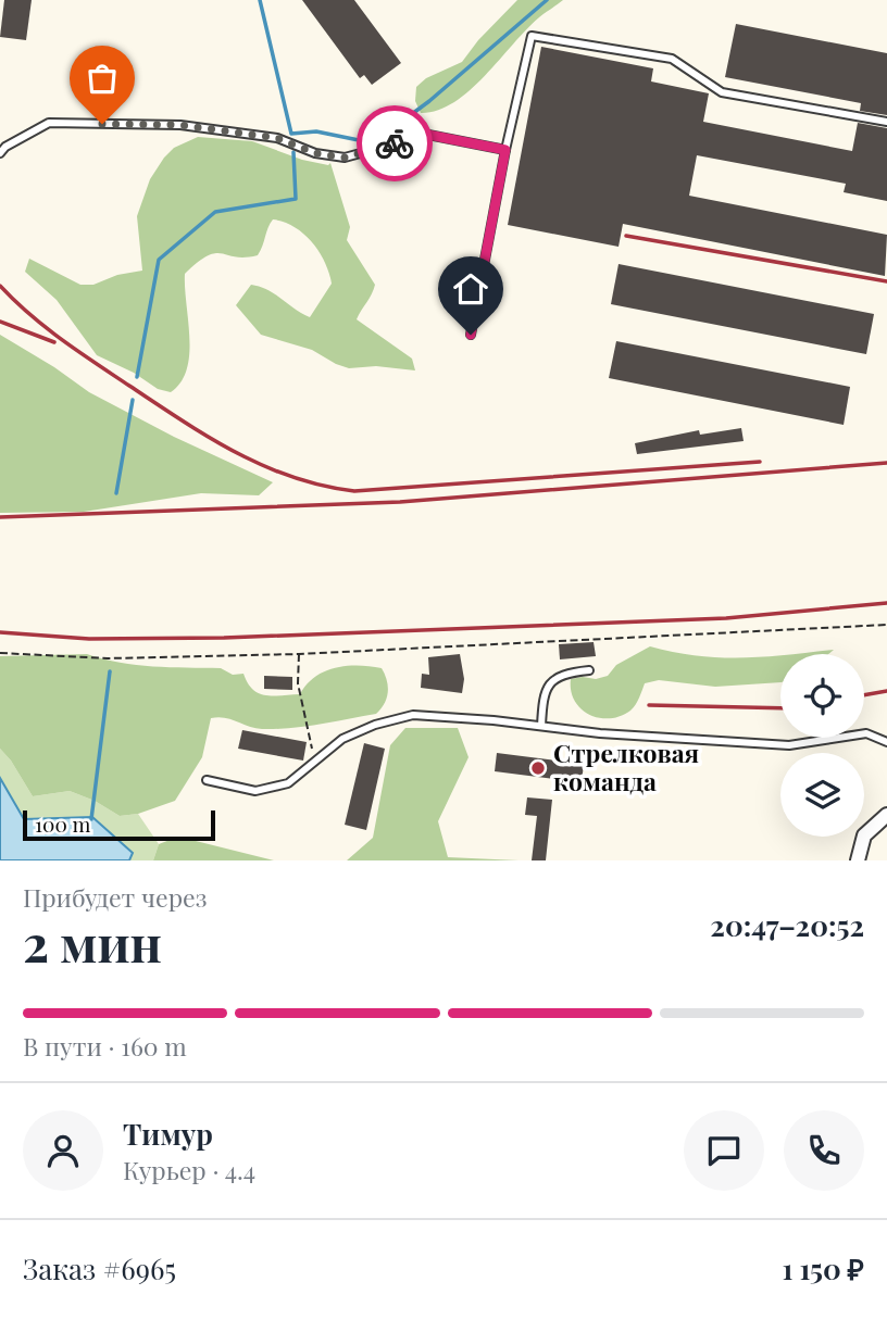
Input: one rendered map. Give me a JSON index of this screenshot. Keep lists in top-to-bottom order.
{
  "places": ["Стрелковая команда"],
  "scale_bar": "100 m",
  "page": {
    "scale": "100 m",
    "heading": ["2 мин", "Прибудет через", "20:47–20:52"],
    "panel": [
      "Тимур",
      "Курьер · 4.4",
      "Заказ #6965",
      "1 150 ₽"
    ],
    "bar": "В пути · 160 m"
  }
}
